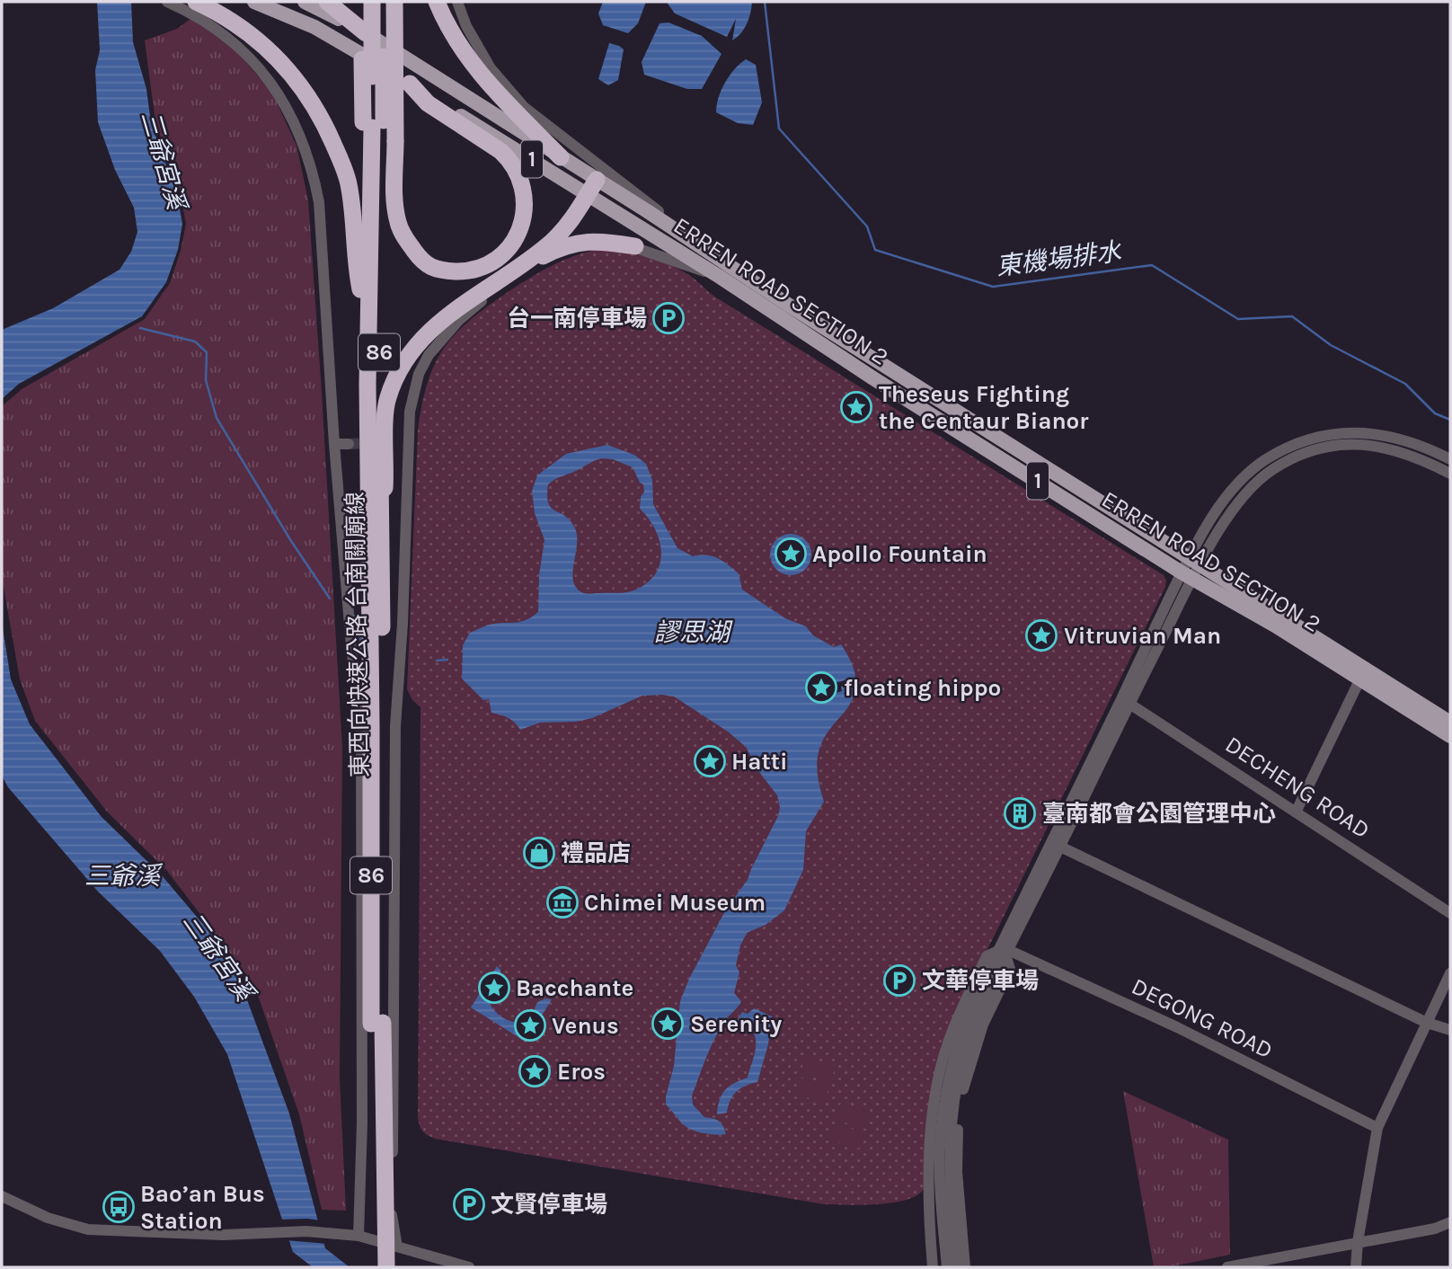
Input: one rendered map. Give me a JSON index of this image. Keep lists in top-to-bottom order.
{
  "streets": {
    "highway": ["86", "東西向快速公路 台南關廟線"],
    "main road": ["1", "ERREN ROAD SECTION 2"],
    "street": ["DECHENG ROAD", "DEGONG ROAD"]
  },
  "crossings": [
    ["1", "ERREN ROAD SECTION 2"]
  ],
  "water": [
    "三爺宮溪",
    "東機場排水",
    "謬思湖",
    "三爺溪"
  ],
  "places": {
    "parking": ["台一南停車場", "文華停車場", "文賢停車場"],
    "place": [
      "Theseus Fighting the Centaur Bianor",
      "Apollo Fountain",
      "Vitruvian Man",
      "floating hippo",
      "Hatti",
      "Bacchante",
      "Serenity",
      "Venus",
      "Eros"
    ],
    "building": ["臺南都會公園管理中心"],
    "shop": ["禮品店"],
    "museum": ["Chimei Museum"],
    "bus stop": ["Bao’an Bus Station"]
  }
}
